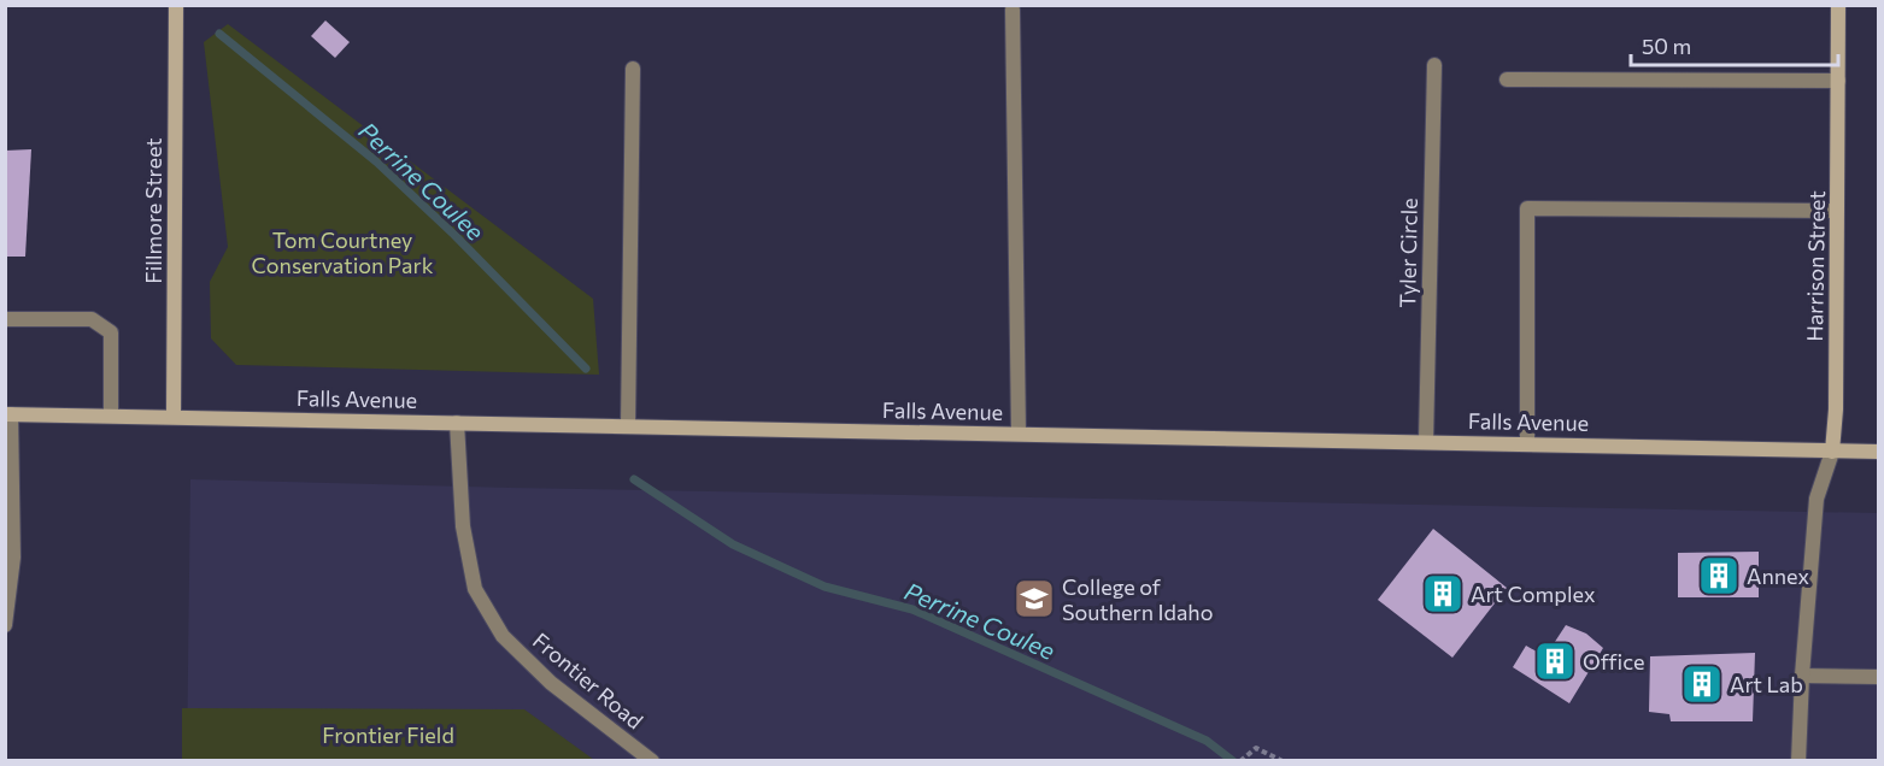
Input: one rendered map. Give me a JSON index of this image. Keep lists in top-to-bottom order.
{
  "streets": {
    "main road": ["Fillmore Street", "Harrison Street", "Falls Avenue"],
    "street": ["Tyler Circle", "Frontier Road"]
  },
  "crossings": [
    ["Fillmore Street", "Falls Avenue"],
    ["Tyler Circle", "Falls Avenue"],
    ["Harrison Street", "Falls Avenue"],
    ["Falls Avenue", "Frontier Road"]
  ],
  "water": ["Perrine Coulee"],
  "parks": ["Tom Courtney Conservation Park", "Frontier Field"],
  "places": {
    "building": [
      "Annex",
      "Art Complex",
      "Office",
      "Art Lab"
    ],
    "school or university": ["College of Southern Idaho"]
  },
  "scale_bar": "50 m"
}
